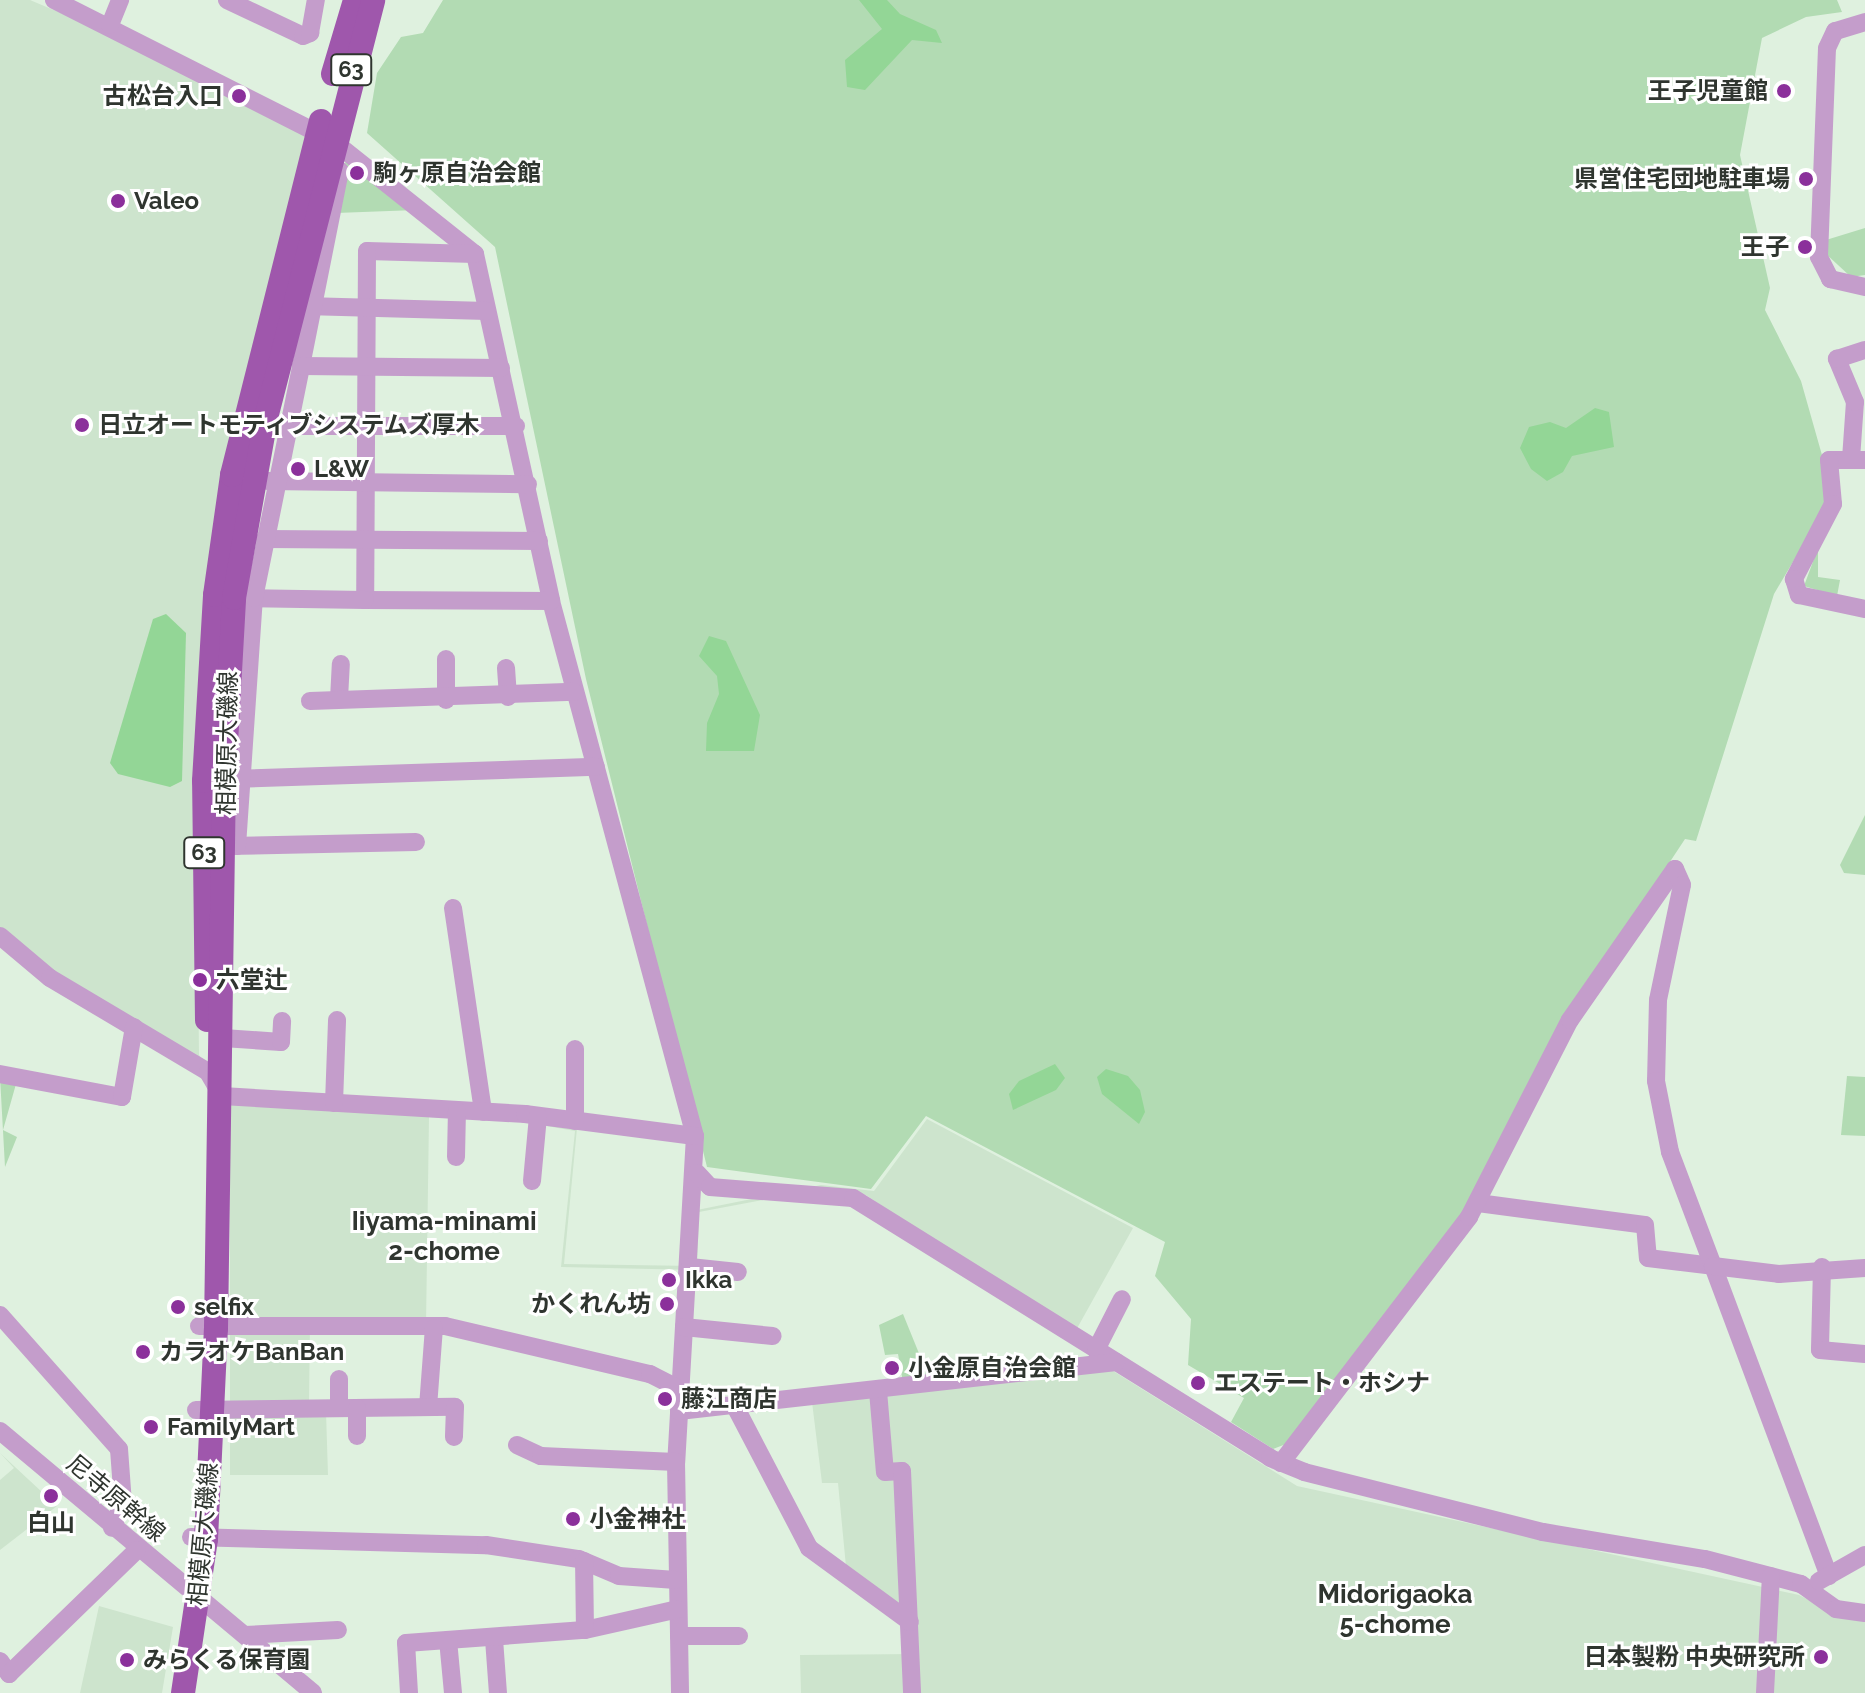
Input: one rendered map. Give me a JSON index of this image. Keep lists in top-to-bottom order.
{
  "streets": {
    "main road": ["63", "相模原大磯線"],
    "street": ["尼寺原幹線"]
  },
  "crossings": [
    ["相模原大磯線", "尼寺原幹線"]
  ],
  "districts": ["Iiyama-minami 2-chome", "Midorigaoka 5-chome"],
  "places": [
    "王子児童館",
    "古松台入口",
    "駒ヶ原自治会館",
    "県営住宅団地駐車場",
    "Valeo",
    "王子",
    "日立オートモティブシステムズ厚木",
    "L&W",
    "六堂辻",
    "Ikka",
    "かくれん坊",
    "selfix",
    "カラオケBanBan",
    "小金原自治会館",
    "エステート・ホシナ",
    "藤江商店",
    "FamilyMart",
    "白山",
    "小金神社",
    "日本製粉 中央研究所",
    "みらくる保育園"
  ]
}
